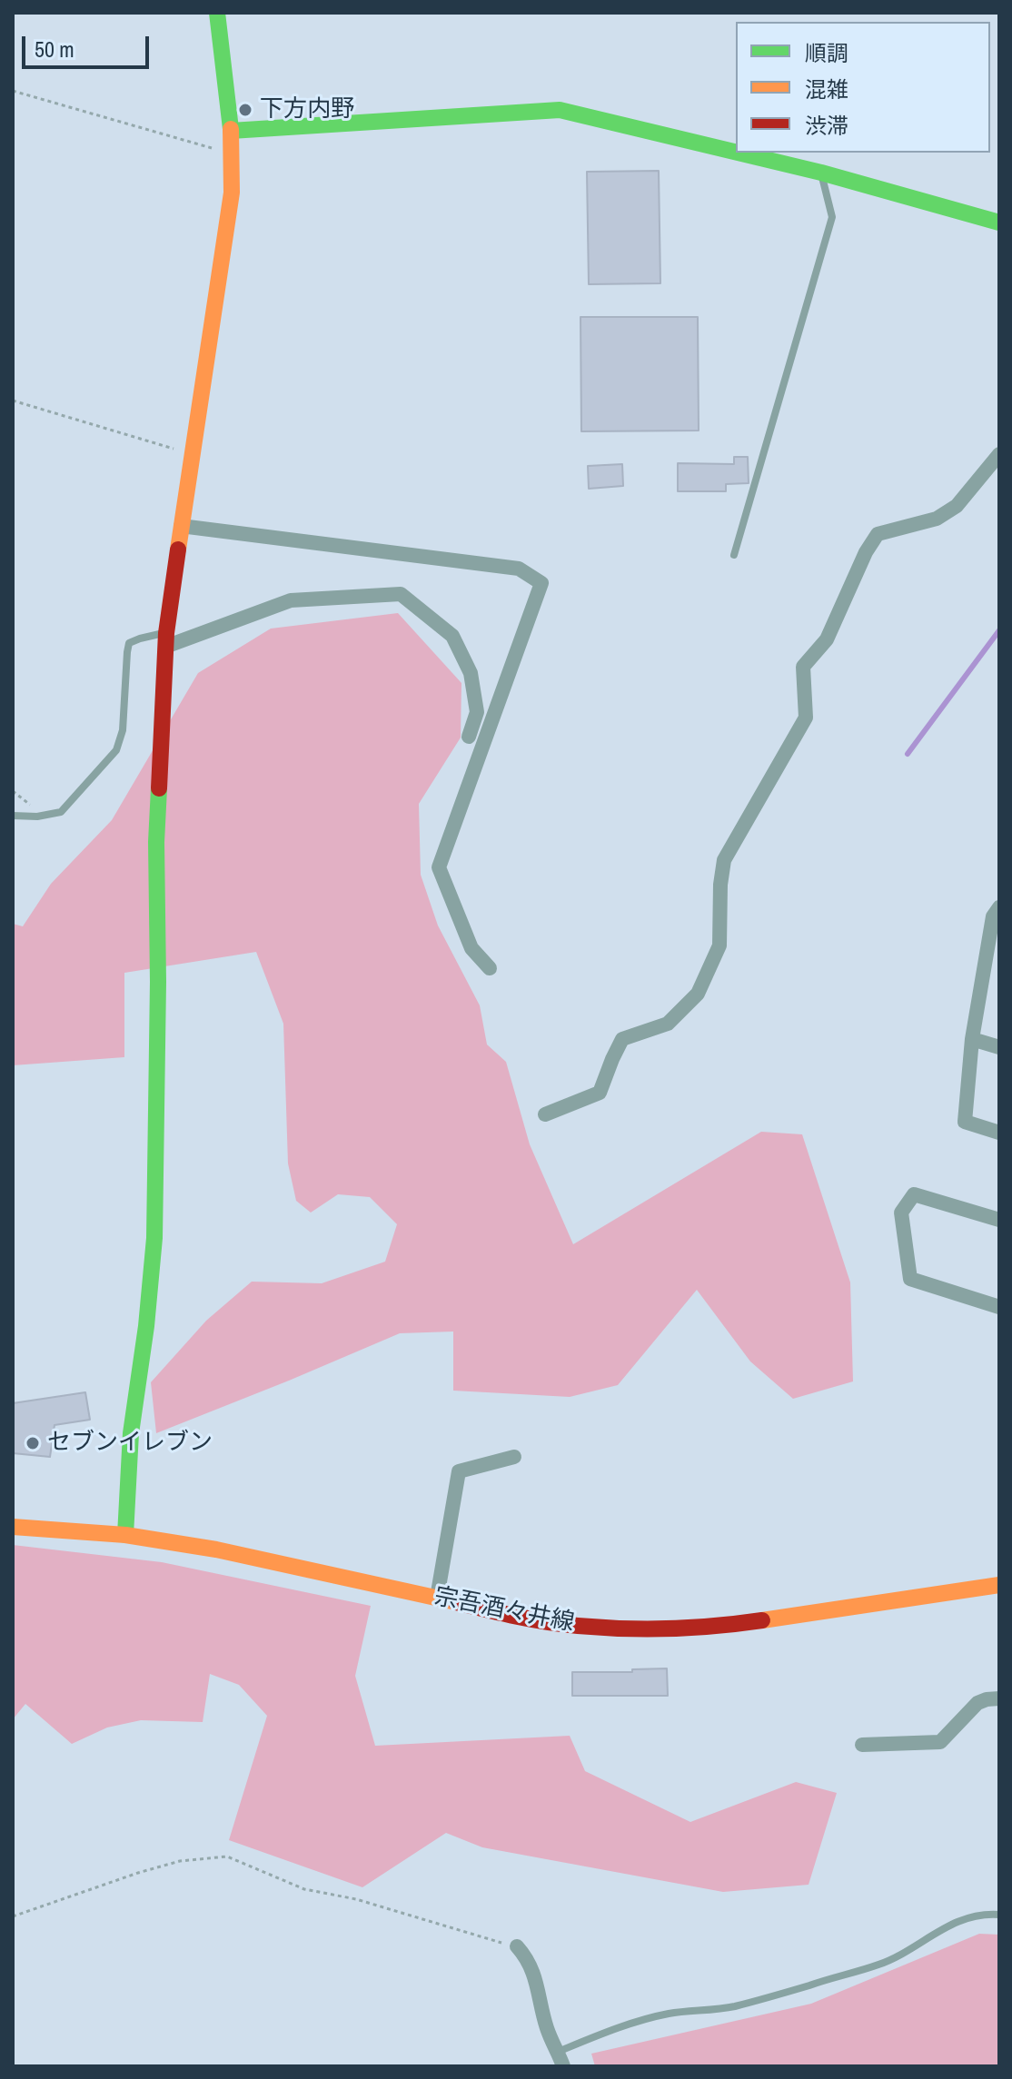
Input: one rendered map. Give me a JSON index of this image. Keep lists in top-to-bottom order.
{
  "streets": {
    "street": ["宗吾酒々井線"]
  },
  "places": ["下方内野", "セブンイレブン"],
  "legend": ["順調", "混雑", "渋滞"],
  "scale_bar": "50 m"
}
